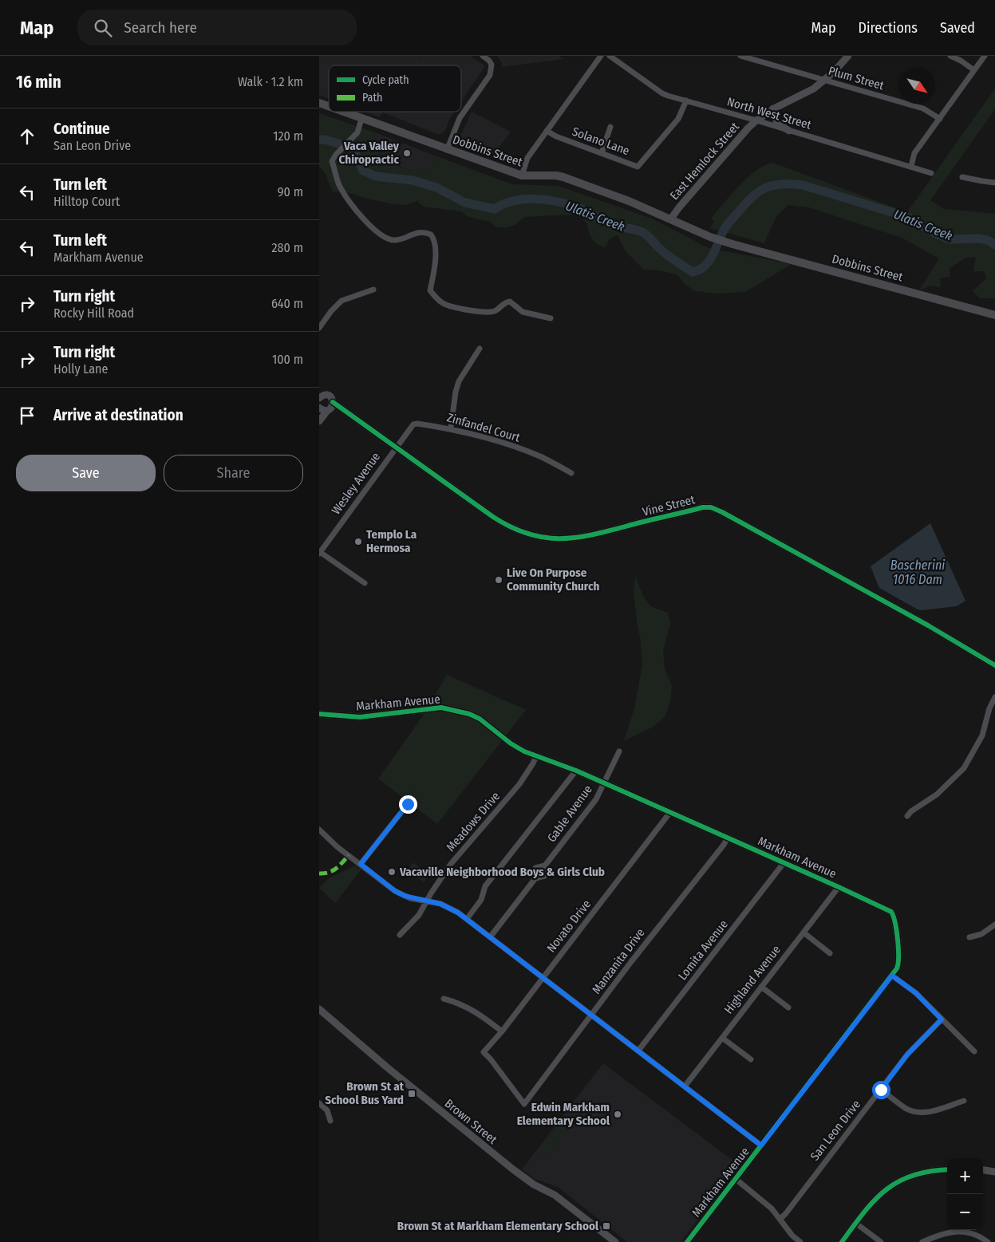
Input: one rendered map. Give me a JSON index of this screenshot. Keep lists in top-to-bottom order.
{
  "streets": {
    "main road": ["Dobbins Street"],
    "street": [
      "Plum Street",
      "North West Street",
      "Solano Lane",
      "East Hemlock Street",
      "Zinfandel Court",
      "Wesley Avenue",
      "Vine Street",
      "Markham Avenue",
      "Gable Avenue",
      "Meadows Drive",
      "Novato Drive",
      "Lomita Avenue",
      "Manzanita Drive",
      "Highland Avenue",
      "Brown Street",
      "San Leon Drive"
    ]
  },
  "crossings": [
    ["Plum Street", "East Hemlock Street"],
    ["North West Street", "Solano Lane"],
    ["North West Street", "East Hemlock Street"],
    ["Dobbins Street", "East Hemlock Street"],
    ["Zinfandel Court", "Wesley Avenue"],
    ["Zinfandel Court", "Vine Street"],
    ["Wesley Avenue", "Vine Street"],
    ["Markham Avenue", "Gable Avenue"],
    ["Markham Avenue", "Meadows Drive"],
    ["Markham Avenue", "Novato Drive"],
    ["Markham Avenue", "Lomita Avenue"],
    ["Markham Avenue", "Manzanita Drive"],
    ["Markham Avenue", "Highland Avenue"],
    ["Novato Drive", "Manzanita Drive"]
  ],
  "water": ["Ulatis Creek", "Bascherini 1016 Dam"],
  "places": {
    "other": [
      "Vaca Valley Chiropractic",
      "Templo La Hermosa",
      "Live On Purpose Community Church",
      "Vacaville Neighborhood Boys & Girls Club",
      "Edwin Markham Elementary School"
    ],
    "transit": ["Brown St at School Bus Yard", "Brown St at Markham Elementary School"]
  },
  "legend": ["Cycle path", "Path"],
  "north": "bottom right",
  "page": {
    "header": "Map",
    "search": "Search here",
    "nav": ["Map", "Directions", "Saved"],
    "heading": ["16 min", "Walk · 1.2 km"],
    "list": [
      ["Continue", "San Leon Drive", "120 m"],
      ["Turn left", "Hilltop Court", "90 m"],
      ["Turn left", "Markham Avenue", "280 m"],
      ["Turn right", "Rocky Hill Road", "640 m"],
      ["Turn right", "Holly Lane", "100 m"],
      "Arrive at destination"
    ],
    "buttons": ["Save", "Share"],
    "map_buttons": ["+", "−"]
  }
}
